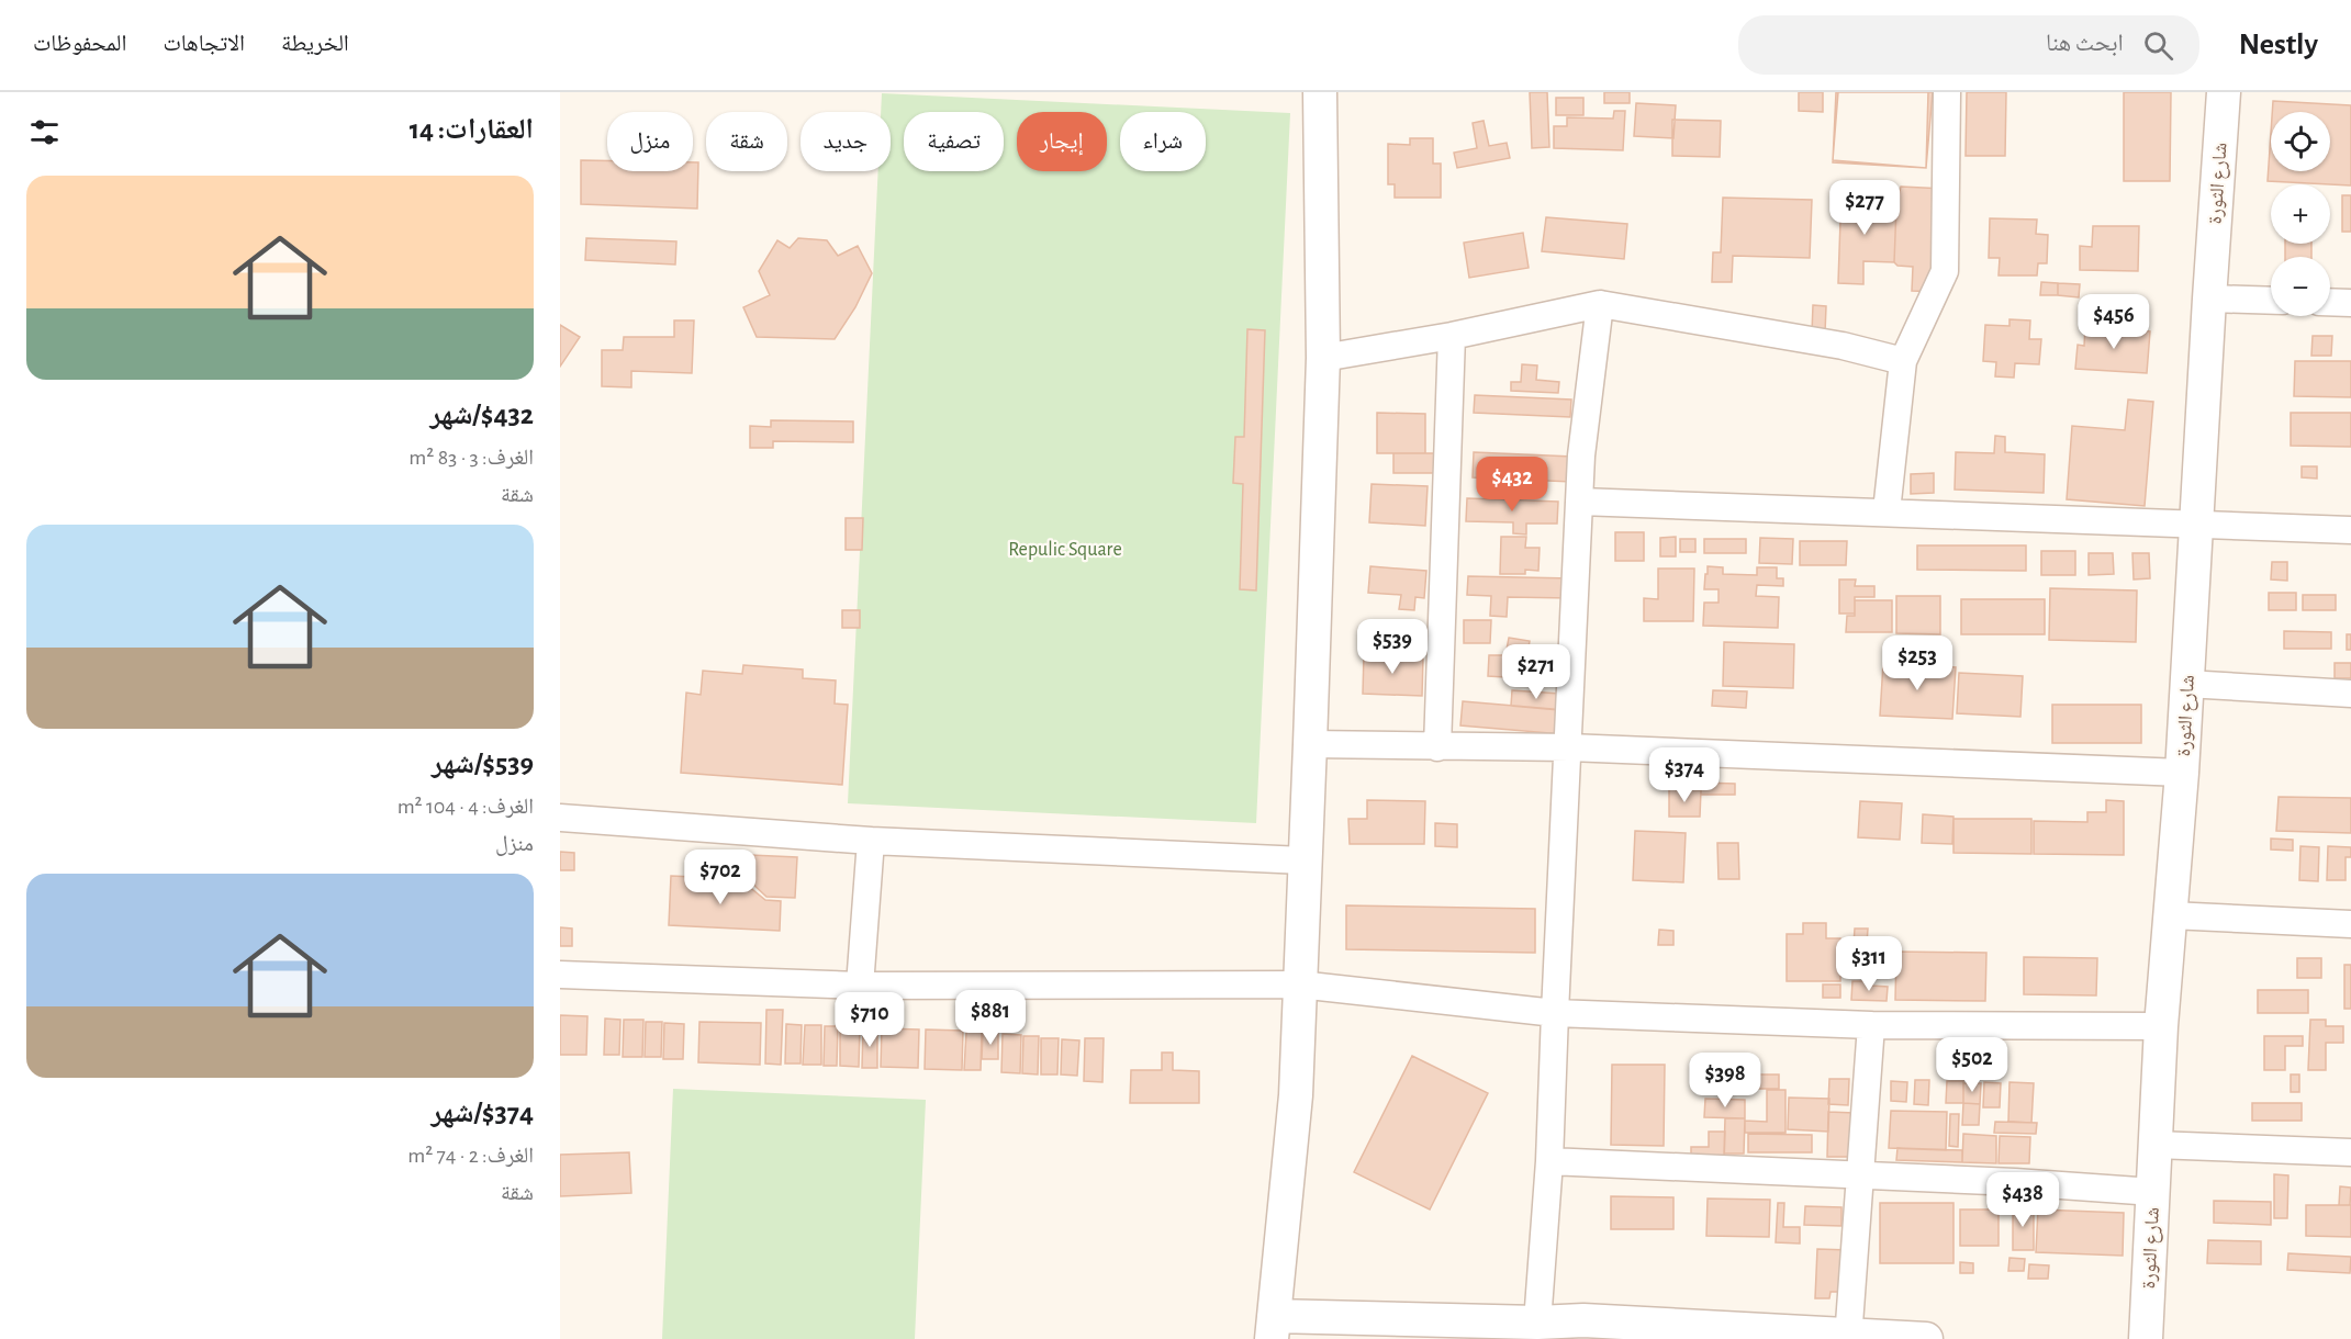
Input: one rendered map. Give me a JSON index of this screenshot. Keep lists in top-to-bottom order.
{
  "streets": {
    "street": ["شارع الثورة"]
  },
  "parks": ["Repulic Square"],
  "page": {
    "header": "Nestly",
    "search": "ابحث هنا",
    "nav": ["الخريطة", "الاتجاهات", "المحفوظات"],
    "heading": "العقارات: 14",
    "map_buttons": ["+", "−"],
    "chip": [
      "شراء",
      "إيجار",
      "تصفية",
      "جديد",
      "شقة",
      "منزل"
    ],
    "list": [
      {
        "name": "$432/شهر",
        "note": "الغرف: 3 · 83 m² · شقة"
      },
      {
        "name": "$539/شهر",
        "note": "الغرف: 4 · 104 m² · منزل"
      },
      {
        "name": "$374/شهر",
        "note": "الغرف: 2 · 74 m² · شقة"
      }
    ],
    "price": [
      "$277",
      "$456",
      "$432",
      "$539",
      "$253",
      "$271",
      "$374",
      "$702",
      "$311",
      "$881",
      "$710",
      "$502",
      "$398",
      "$438"
    ]
  }
}
